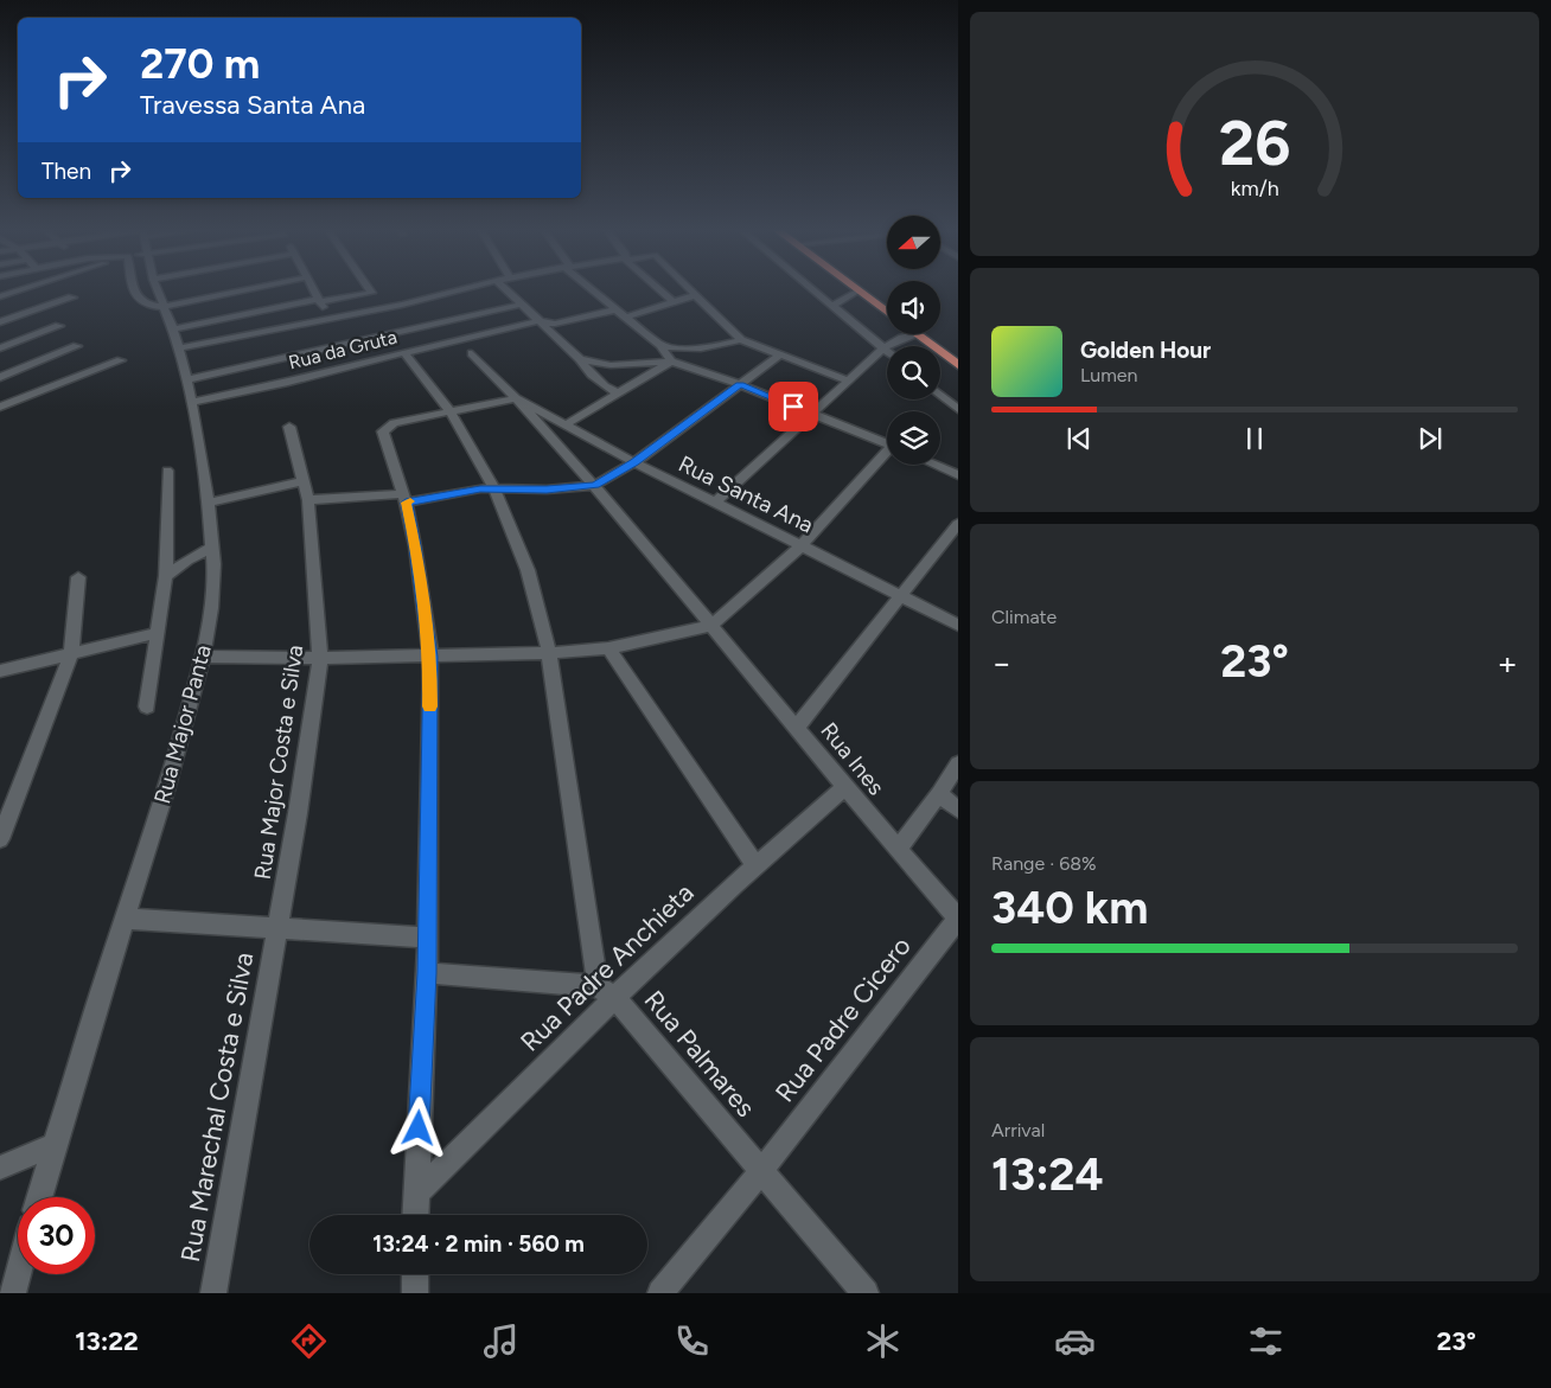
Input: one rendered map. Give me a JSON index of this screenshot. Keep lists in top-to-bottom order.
{
  "streets": {
    "street": [
      "Rua da Gruta",
      "Rua Santa Ana",
      "Rua Major Panta",
      "Rua Ines",
      "Rua Major Costa e Silva",
      "Rua Padre Anchieta",
      "Rua Padre Cicero",
      "Rua Palmares",
      "Rua Marechal Costa e Silva"
    ]
  },
  "crossings": [
    ["Rua da Gruta", "Rua Major Panta"],
    ["Rua Santa Ana", "Rua Ines"],
    ["Rua Ines", "Rua Padre Anchieta"],
    ["Rua Ines", "Rua Padre Cicero"],
    ["Rua Major Costa e Silva", "Rua Marechal Costa e Silva"],
    ["Rua Padre Anchieta", "Rua Palmares"],
    ["Rua Padre Cicero", "Rua Palmares"]
  ],
  "north": "left",
  "page": {
    "turn": ["270 m", "Travessa Santa Ana"],
    "then": "Then",
    "song": ["Golden Hour", "Lumen"],
    "tile": [
      "Climate",
      ["Range · 68%", "340 km"],
      ["Arrival", "13:24"]
    ],
    "heat": ["−", "23°", "+"],
    "limit": "30",
    "trip": "13:24 · 2 min · 560 m",
    "tabs": ["13:22", "23°"],
    "gauge": ["26", "km/h"]
  }
}
